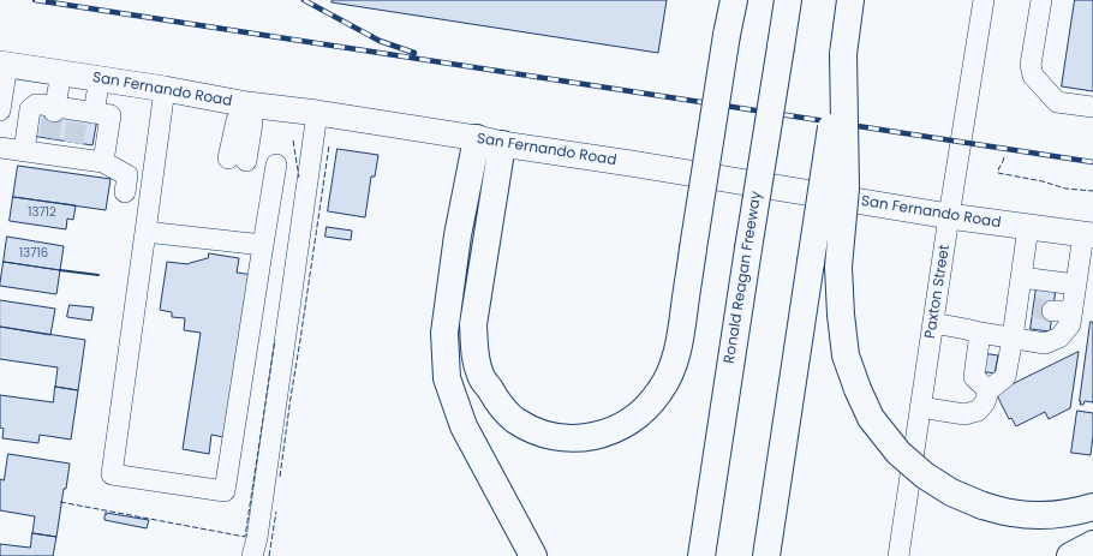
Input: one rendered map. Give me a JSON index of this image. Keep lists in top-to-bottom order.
{
  "streets": {
    "highway": ["Ronald Reagan Freeway"],
    "main road": ["San Fernando Road"],
    "street": ["Paxton Street"]
  },
  "crossings": [
    ["San Fernando Road", "Paxton Street"]
  ],
  "house_numbers": ["13712", "13716"]
}
